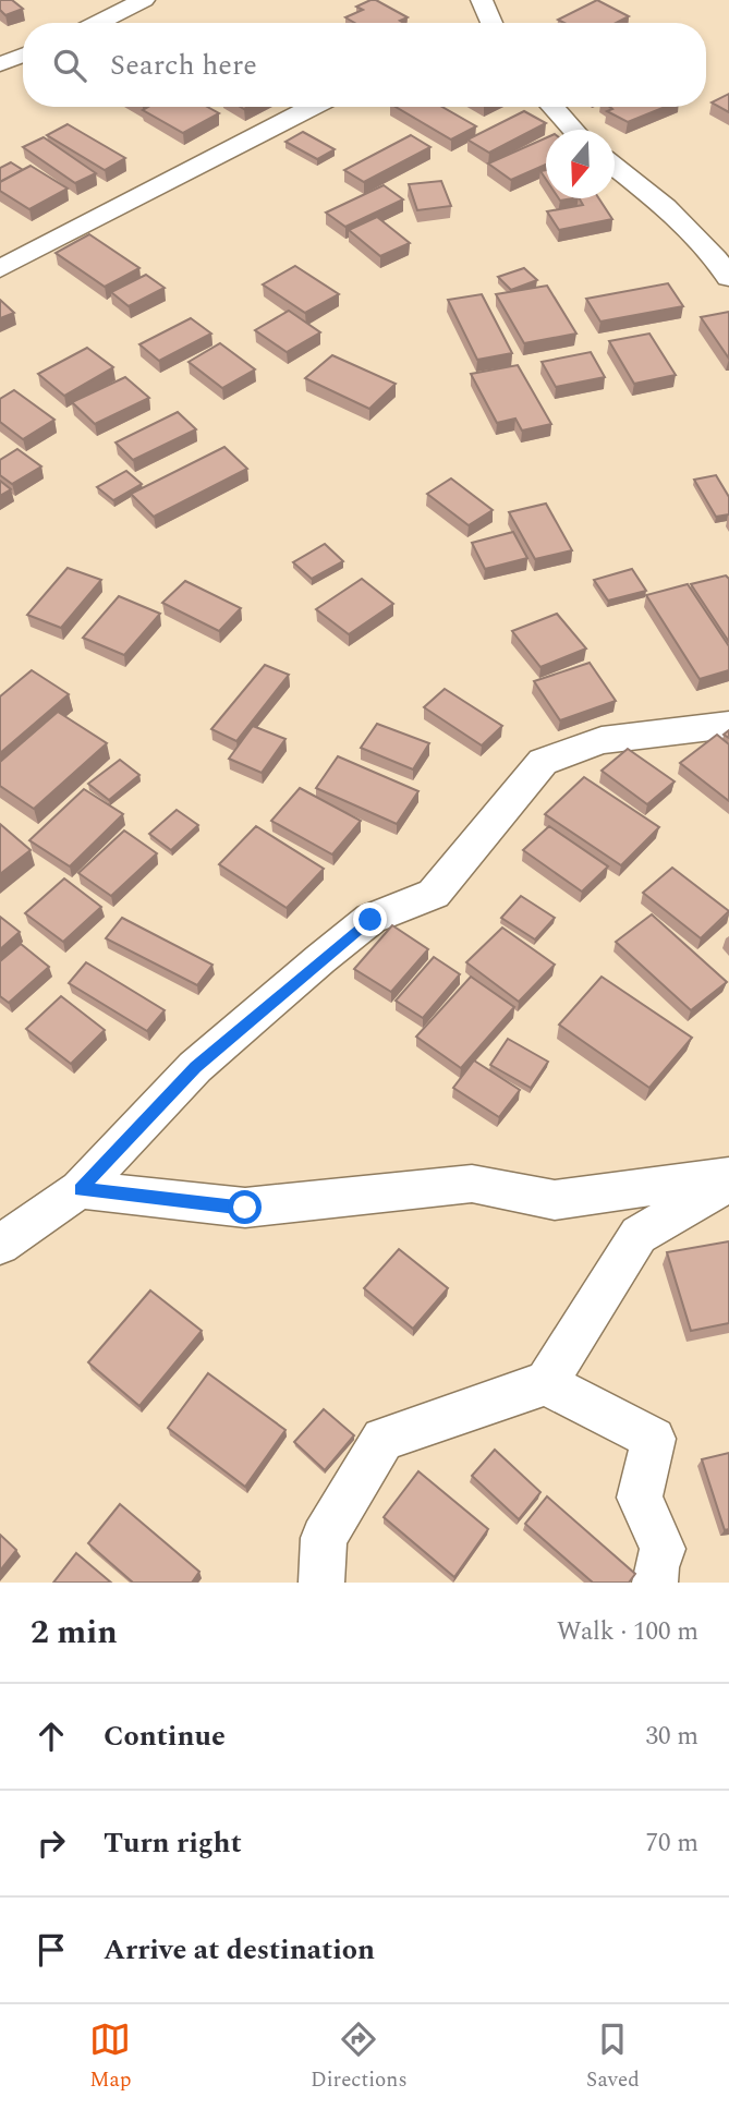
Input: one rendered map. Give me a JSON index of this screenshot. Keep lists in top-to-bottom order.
{
  "north": "bottom",
  "page": {
    "search": "Search here",
    "heading": ["2 min", "Walk · 100 m"],
    "list": [
      ["Continue", "30 m"],
      ["Turn right", "70 m"],
      "Arrive at destination"
    ],
    "nav": ["Map", "Directions", "Saved"]
  }
}
